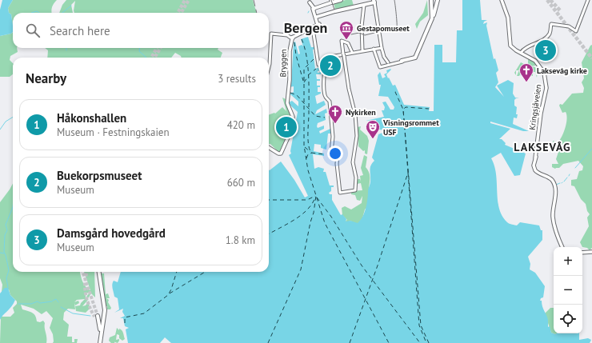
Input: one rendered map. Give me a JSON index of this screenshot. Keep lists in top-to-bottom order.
{
  "streets": {
    "main road": ["Bryggen", "Kringsjåveien"]
  },
  "districts": ["Bergen", "LAKSEVÅG"],
  "places": {
    "museum": ["Gestapomuseet"],
    "church": ["Laksevåg kirke", "Nykirken"],
    "theatre": ["Visningsrommet USF"]
  },
  "page": {
    "search": "Search here",
    "pins": ["3", "2", "1"],
    "heading": ["Nearby", "3 results"],
    "list": [
      {
        "mark": "1",
        "name": "Håkonshallen",
        "note": "Museum · Festningskaien",
        "value": "420 m"
      },
      {
        "mark": "2",
        "name": "Buekorpsmuseet",
        "note": "Museum",
        "value": "660 m"
      },
      {
        "mark": "3",
        "name": "Damsgård hovedgård",
        "note": "Museum",
        "value": "1.8 km"
      }
    ],
    "map_buttons": ["+", "−"]
  }
}
